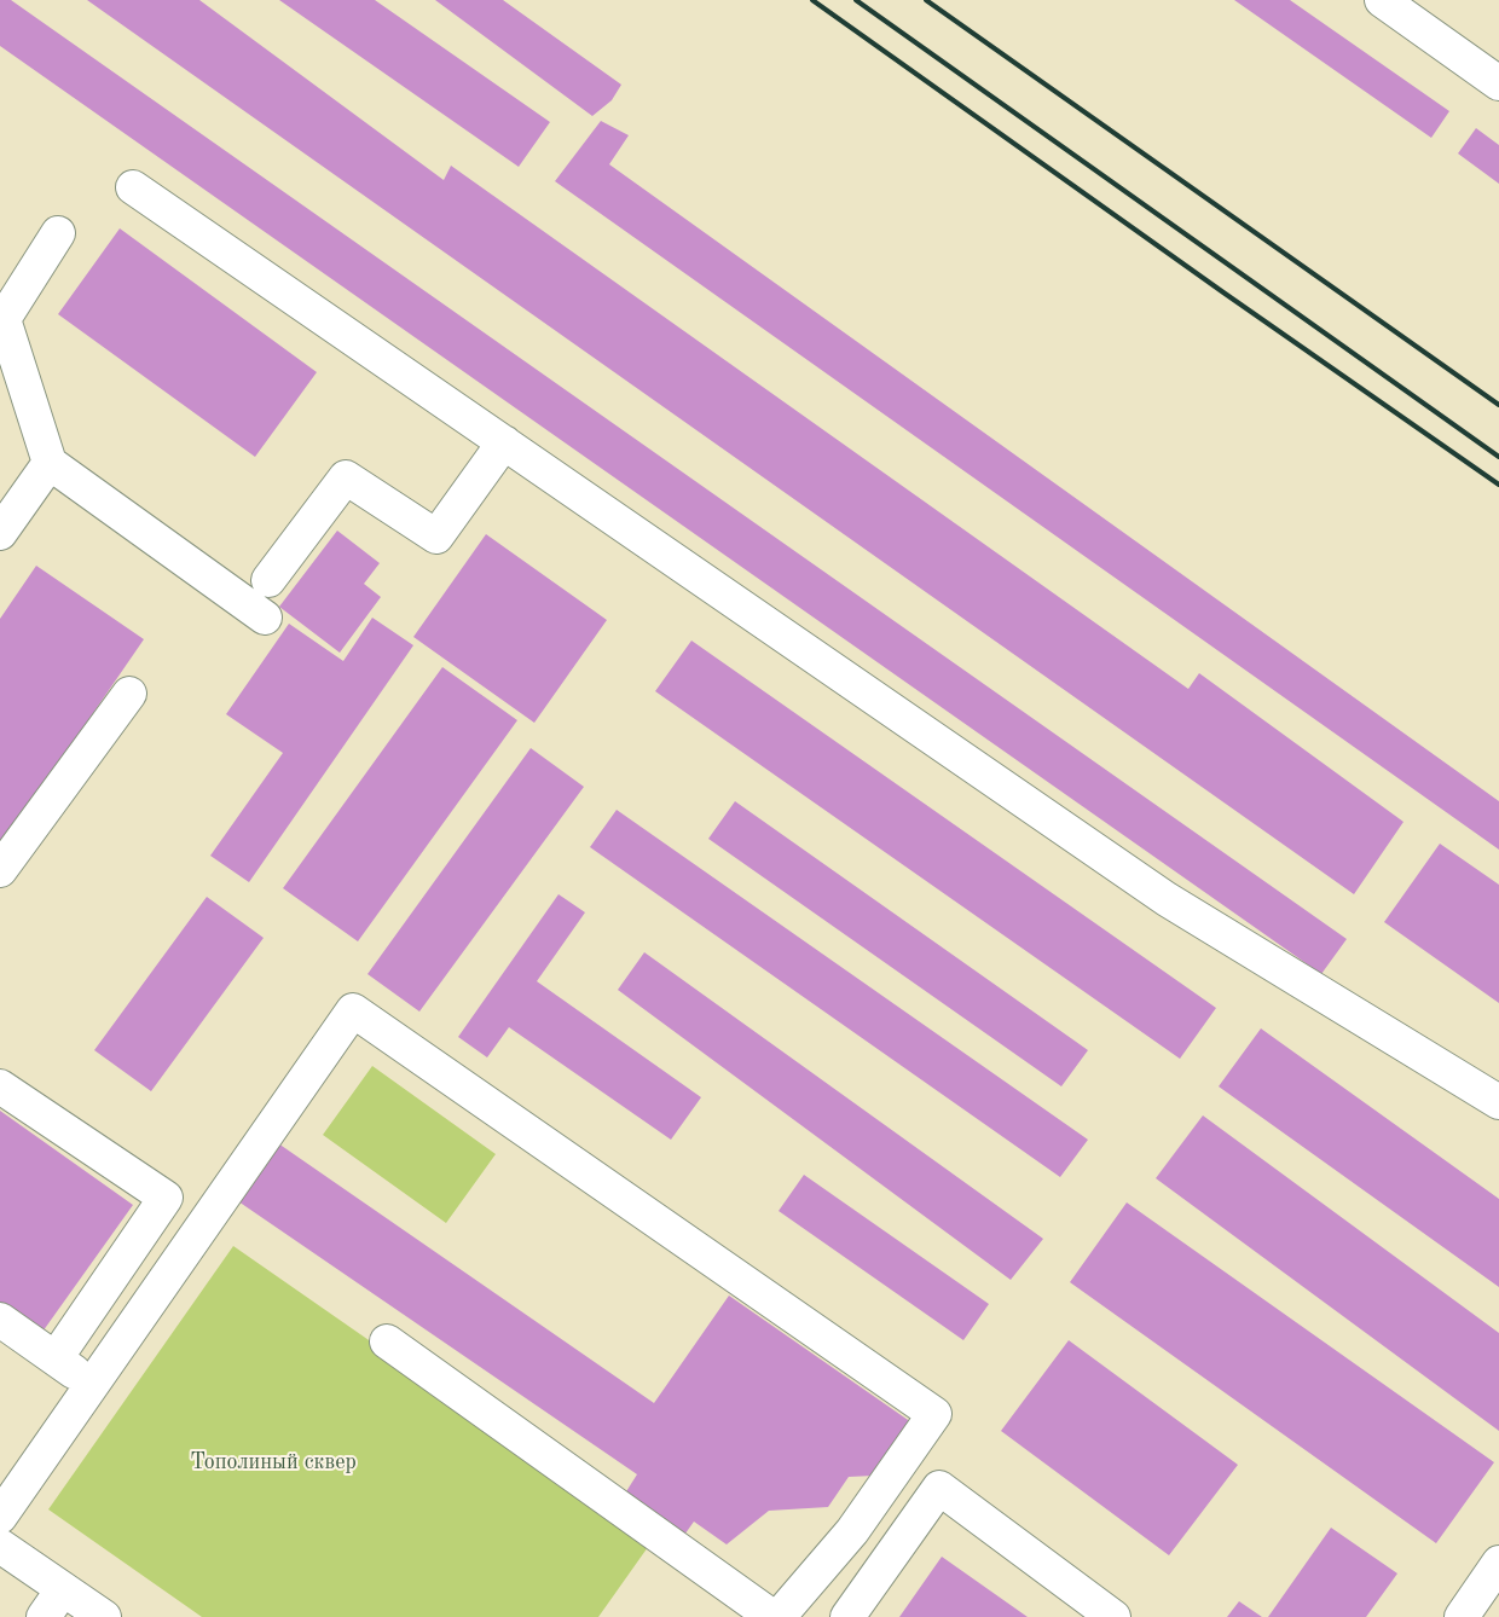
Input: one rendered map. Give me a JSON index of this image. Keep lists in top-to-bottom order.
{
  "parks": ["Тополиный сквер"]
}
